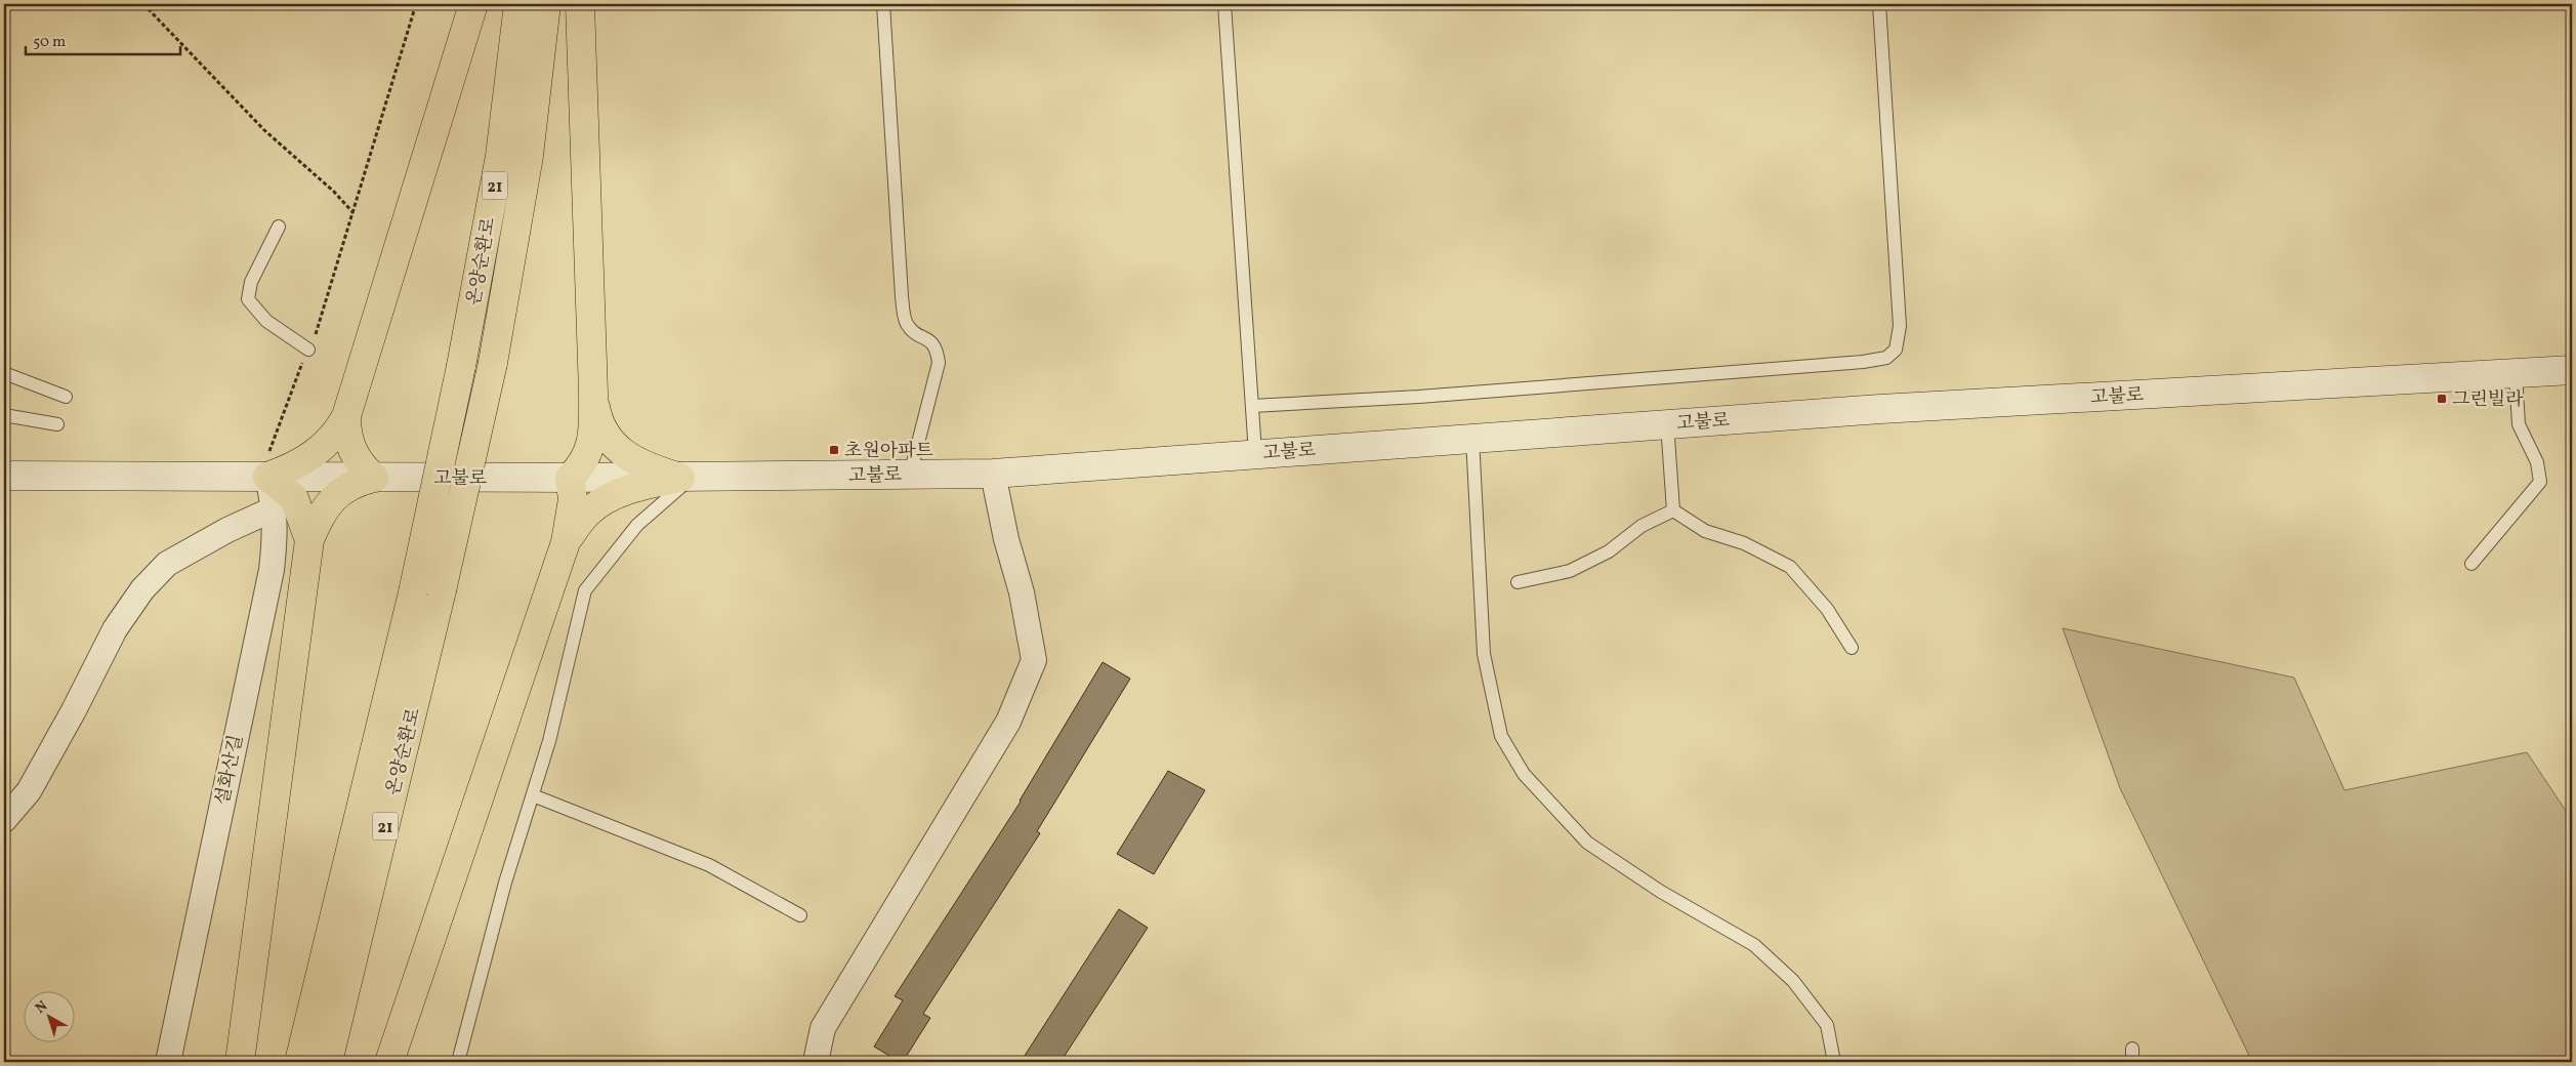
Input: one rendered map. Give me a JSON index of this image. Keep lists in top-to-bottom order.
{
  "streets": {
    "highway": ["21", "온양순환로"],
    "main road": ["고불로"],
    "street": ["설화산길"]
  },
  "crossings": [
    ["고불로", "설화산길"]
  ],
  "places": {
    "transit": ["그린빌라", "초원아파트"]
  },
  "scale_bar": "50 m",
  "north": "top left"
}
